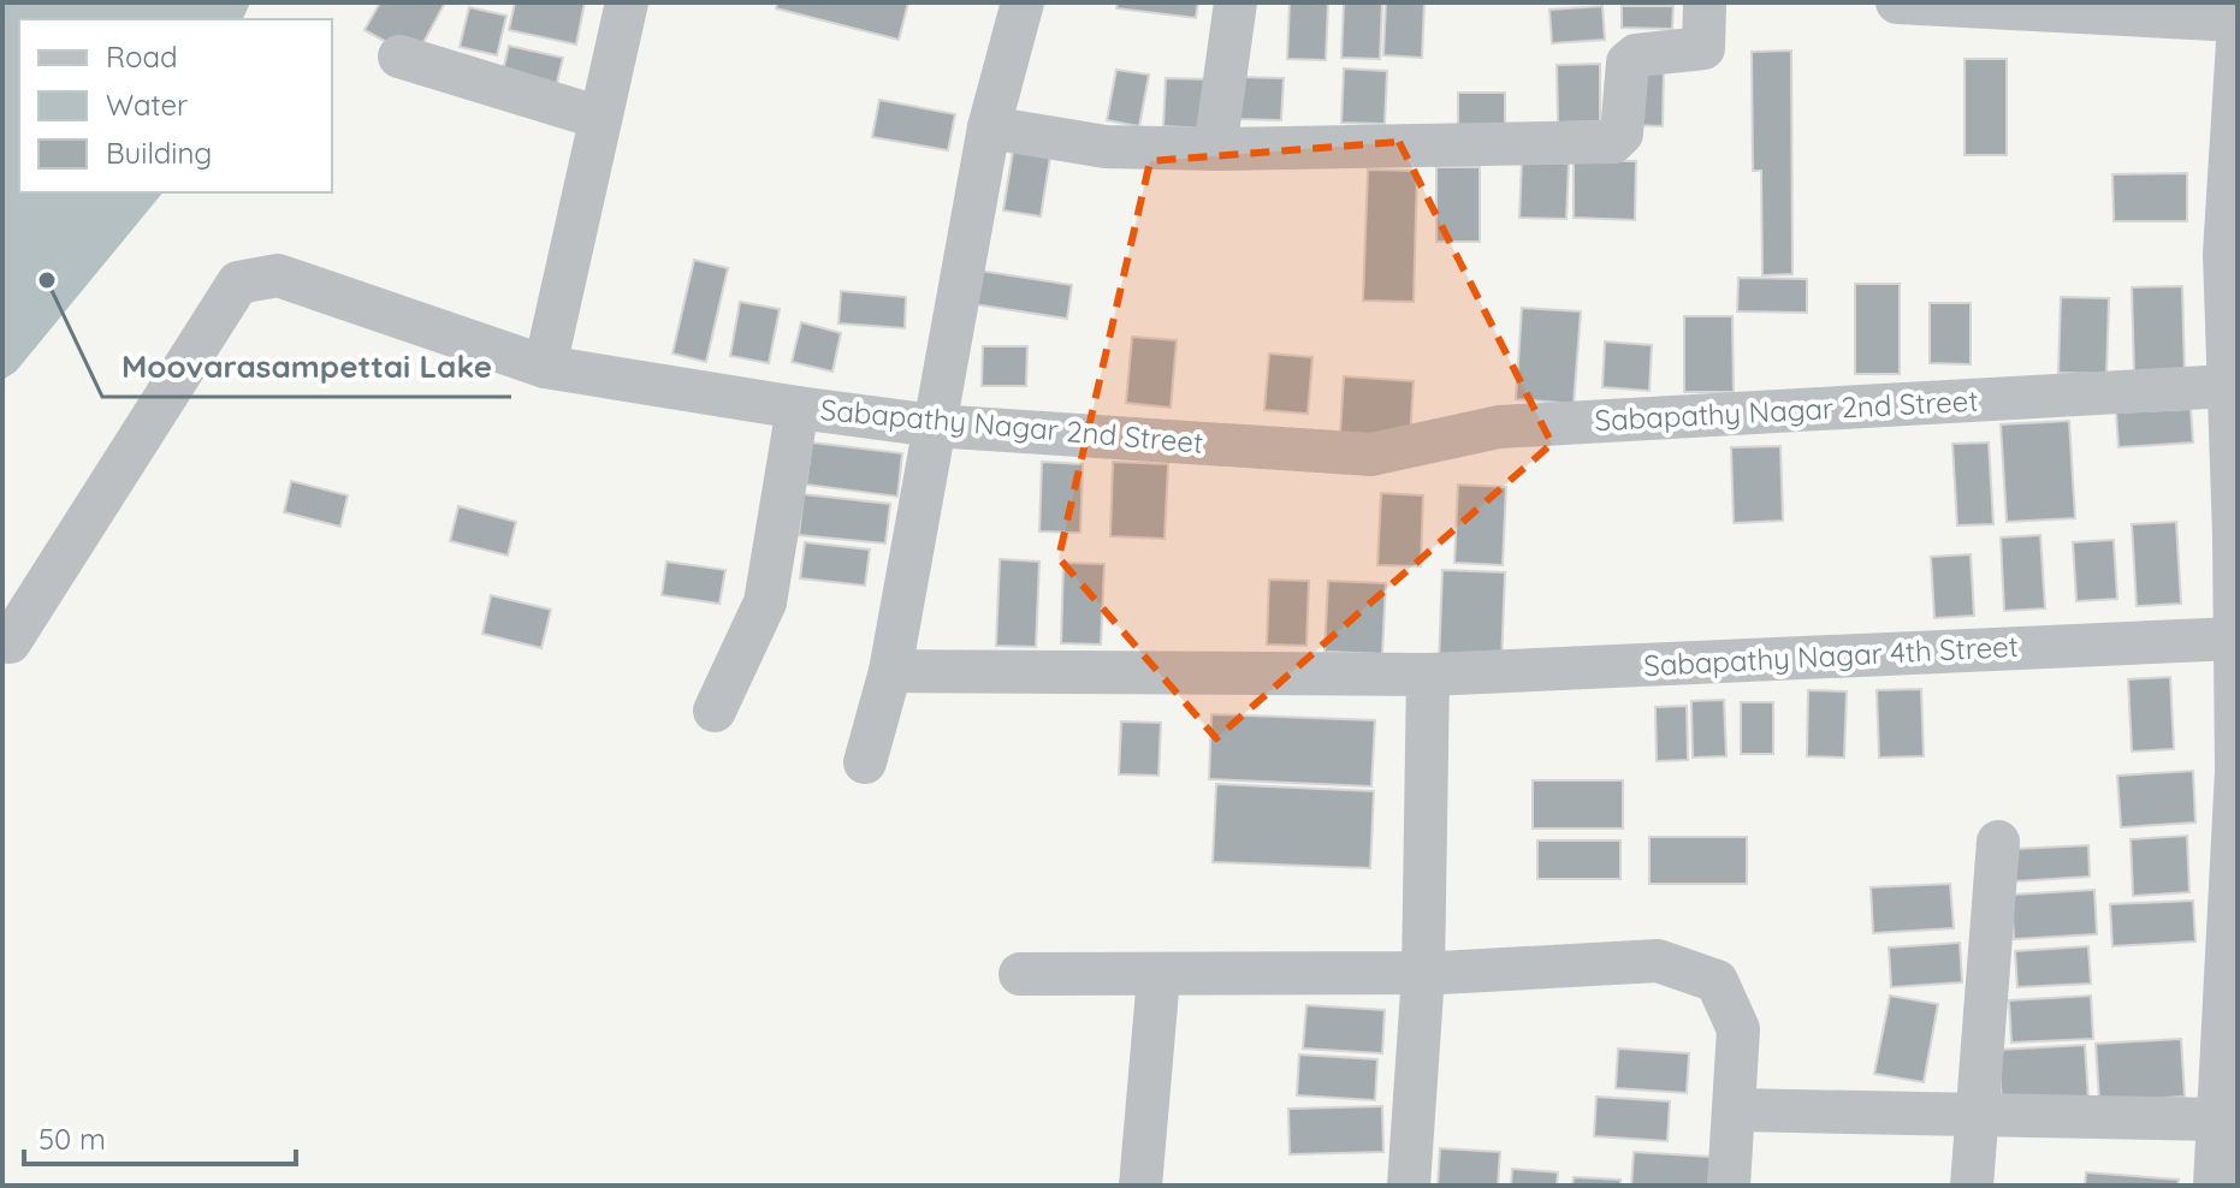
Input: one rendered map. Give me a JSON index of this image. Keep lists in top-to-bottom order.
{
  "streets": {
    "street": ["Sabapathy Nagar 2nd Street", "Sabapathy Nagar 4th Street"]
  },
  "places": ["Moovarasampettai Lake"],
  "legend": ["Road", "Water", "Building"],
  "scale_bar": "50 m"
}
